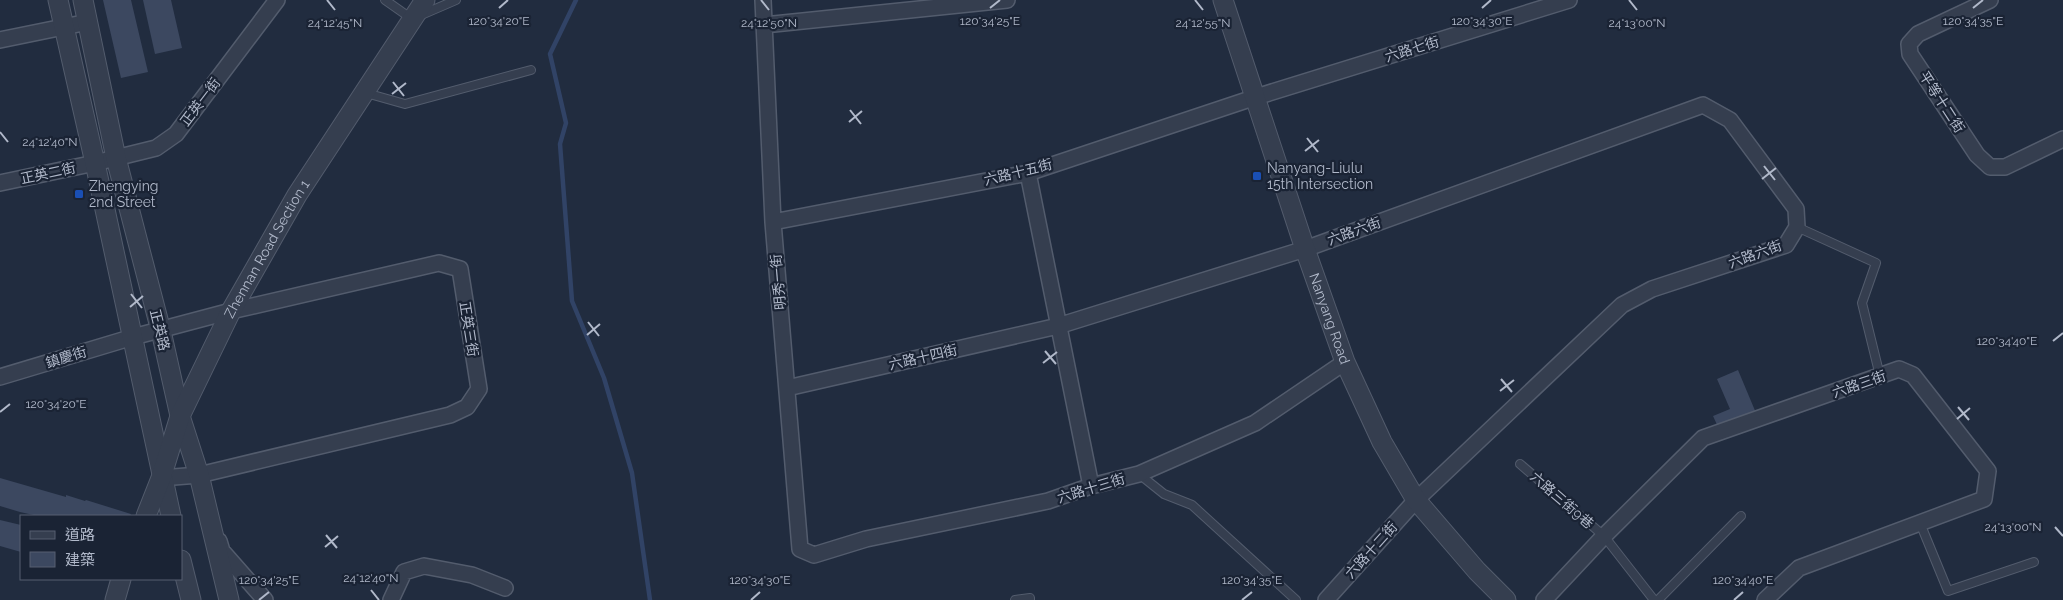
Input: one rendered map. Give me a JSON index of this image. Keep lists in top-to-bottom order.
{
  "streets": {
    "street": [
      "六路七街",
      "正英一街",
      "平等十二街",
      "六路十五街",
      "正英二街",
      "六路六街",
      "Zhennan Road Section 1",
      "明秀一街",
      "Nanyang Road",
      "正英三街",
      "正英路",
      "鎮慶街",
      "六路十四街",
      "六路三街",
      "六路十三街",
      "六路十二街"
    ],
    "lane": ["六路三街9巷"]
  },
  "crossings": [
    ["六路七街", "六路十五街"],
    ["六路七街", "Nanyang Road"],
    ["正英一街", "正英二街"],
    ["正英一街", "正英路"],
    ["六路十五街", "明秀一街"],
    ["六路十五街", "Nanyang Road"],
    ["正英二街", "正英路"],
    ["六路六街", "Nanyang Road"],
    ["六路六街", "六路十四街"],
    ["六路六街", "六路十二街"],
    ["Zhennan Road Section 1", "正英三街"],
    ["Zhennan Road Section 1", "正英路"],
    ["明秀一街", "六路十四街"],
    ["明秀一街", "六路十三街"],
    ["Nanyang Road", "六路十四街"],
    ["Nanyang Road", "六路十三街"],
    ["Nanyang Road", "六路十二街"],
    ["正英三街", "正英路"],
    ["正英三街", "鎮慶街"],
    ["正英路", "鎮慶街"],
    ["六路三街", "六路三街9巷"]
  ],
  "places": {
    "transit": ["Nanyang-Liulu 15th Intersection", "Zhengying 2nd Street"]
  },
  "legend": ["道路", "建築"],
  "coordinates": [
    "120°34'25\"E",
    "120°34'30\"E",
    "120°34'20\"E",
    "120°34'35\"E",
    "24°12'45\"N",
    "24°12'50\"N",
    "24°12'55\"N",
    "24°13'00\"N",
    "24°12'40\"N",
    "120°34'40\"E"
  ]
}
